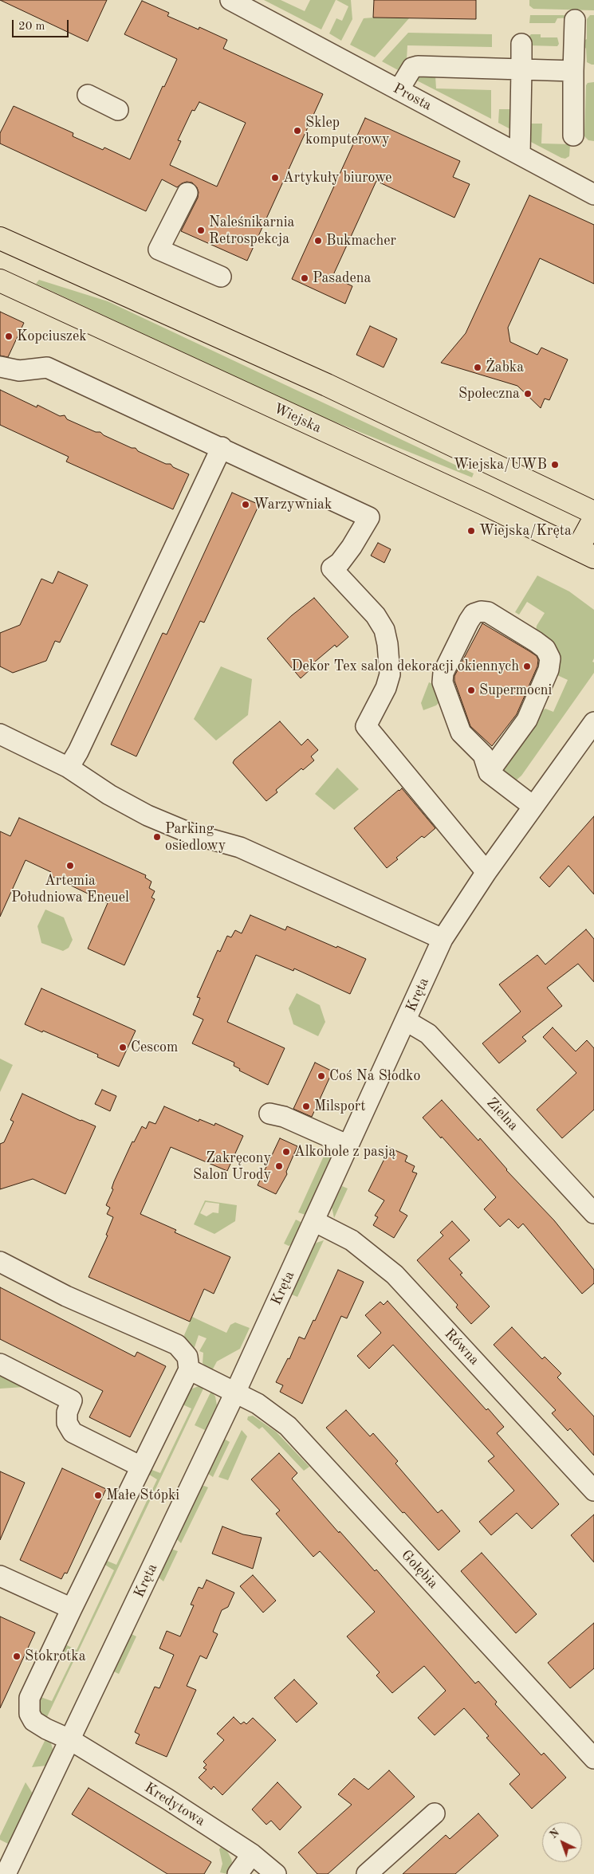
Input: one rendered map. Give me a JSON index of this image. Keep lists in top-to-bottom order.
{
  "streets": {
    "main road": ["Wiejska"],
    "street": [
      "Prosta",
      "Kręta",
      "Zielna",
      "Równa",
      "Gołębia",
      "Kredytowa"
    ]
  },
  "crossings": [
    ["Kręta", "Zielna"],
    ["Kręta", "Równa"],
    ["Kręta", "Gołębia"],
    ["Kręta", "Kredytowa"],
    ["Gołębia", "Kredytowa"]
  ],
  "places": [
    "Sklep komputerowy",
    "Artykuły biurowe",
    "Naleśnikarnia Retrospekcja",
    "Bukmacher",
    "Pasadena",
    "Kopciuszek",
    "Żabka",
    "Społeczna",
    "Wiejska/UWB",
    "Warzywniak",
    "Wiejska/Kręta",
    "Dekor Tex salon dekoracji okiennych",
    "Supermocni",
    "Parking osiedlowy",
    "Artemia Południowa Eneuel",
    "Cescom",
    "Coś Na Słodko",
    "Milsport",
    "Alkohole z pasją",
    "Zakręcony Salon Urody",
    "Małe Stópki",
    "Stokrotka"
  ],
  "scale_bar": "20 m",
  "north": "top left"
}
